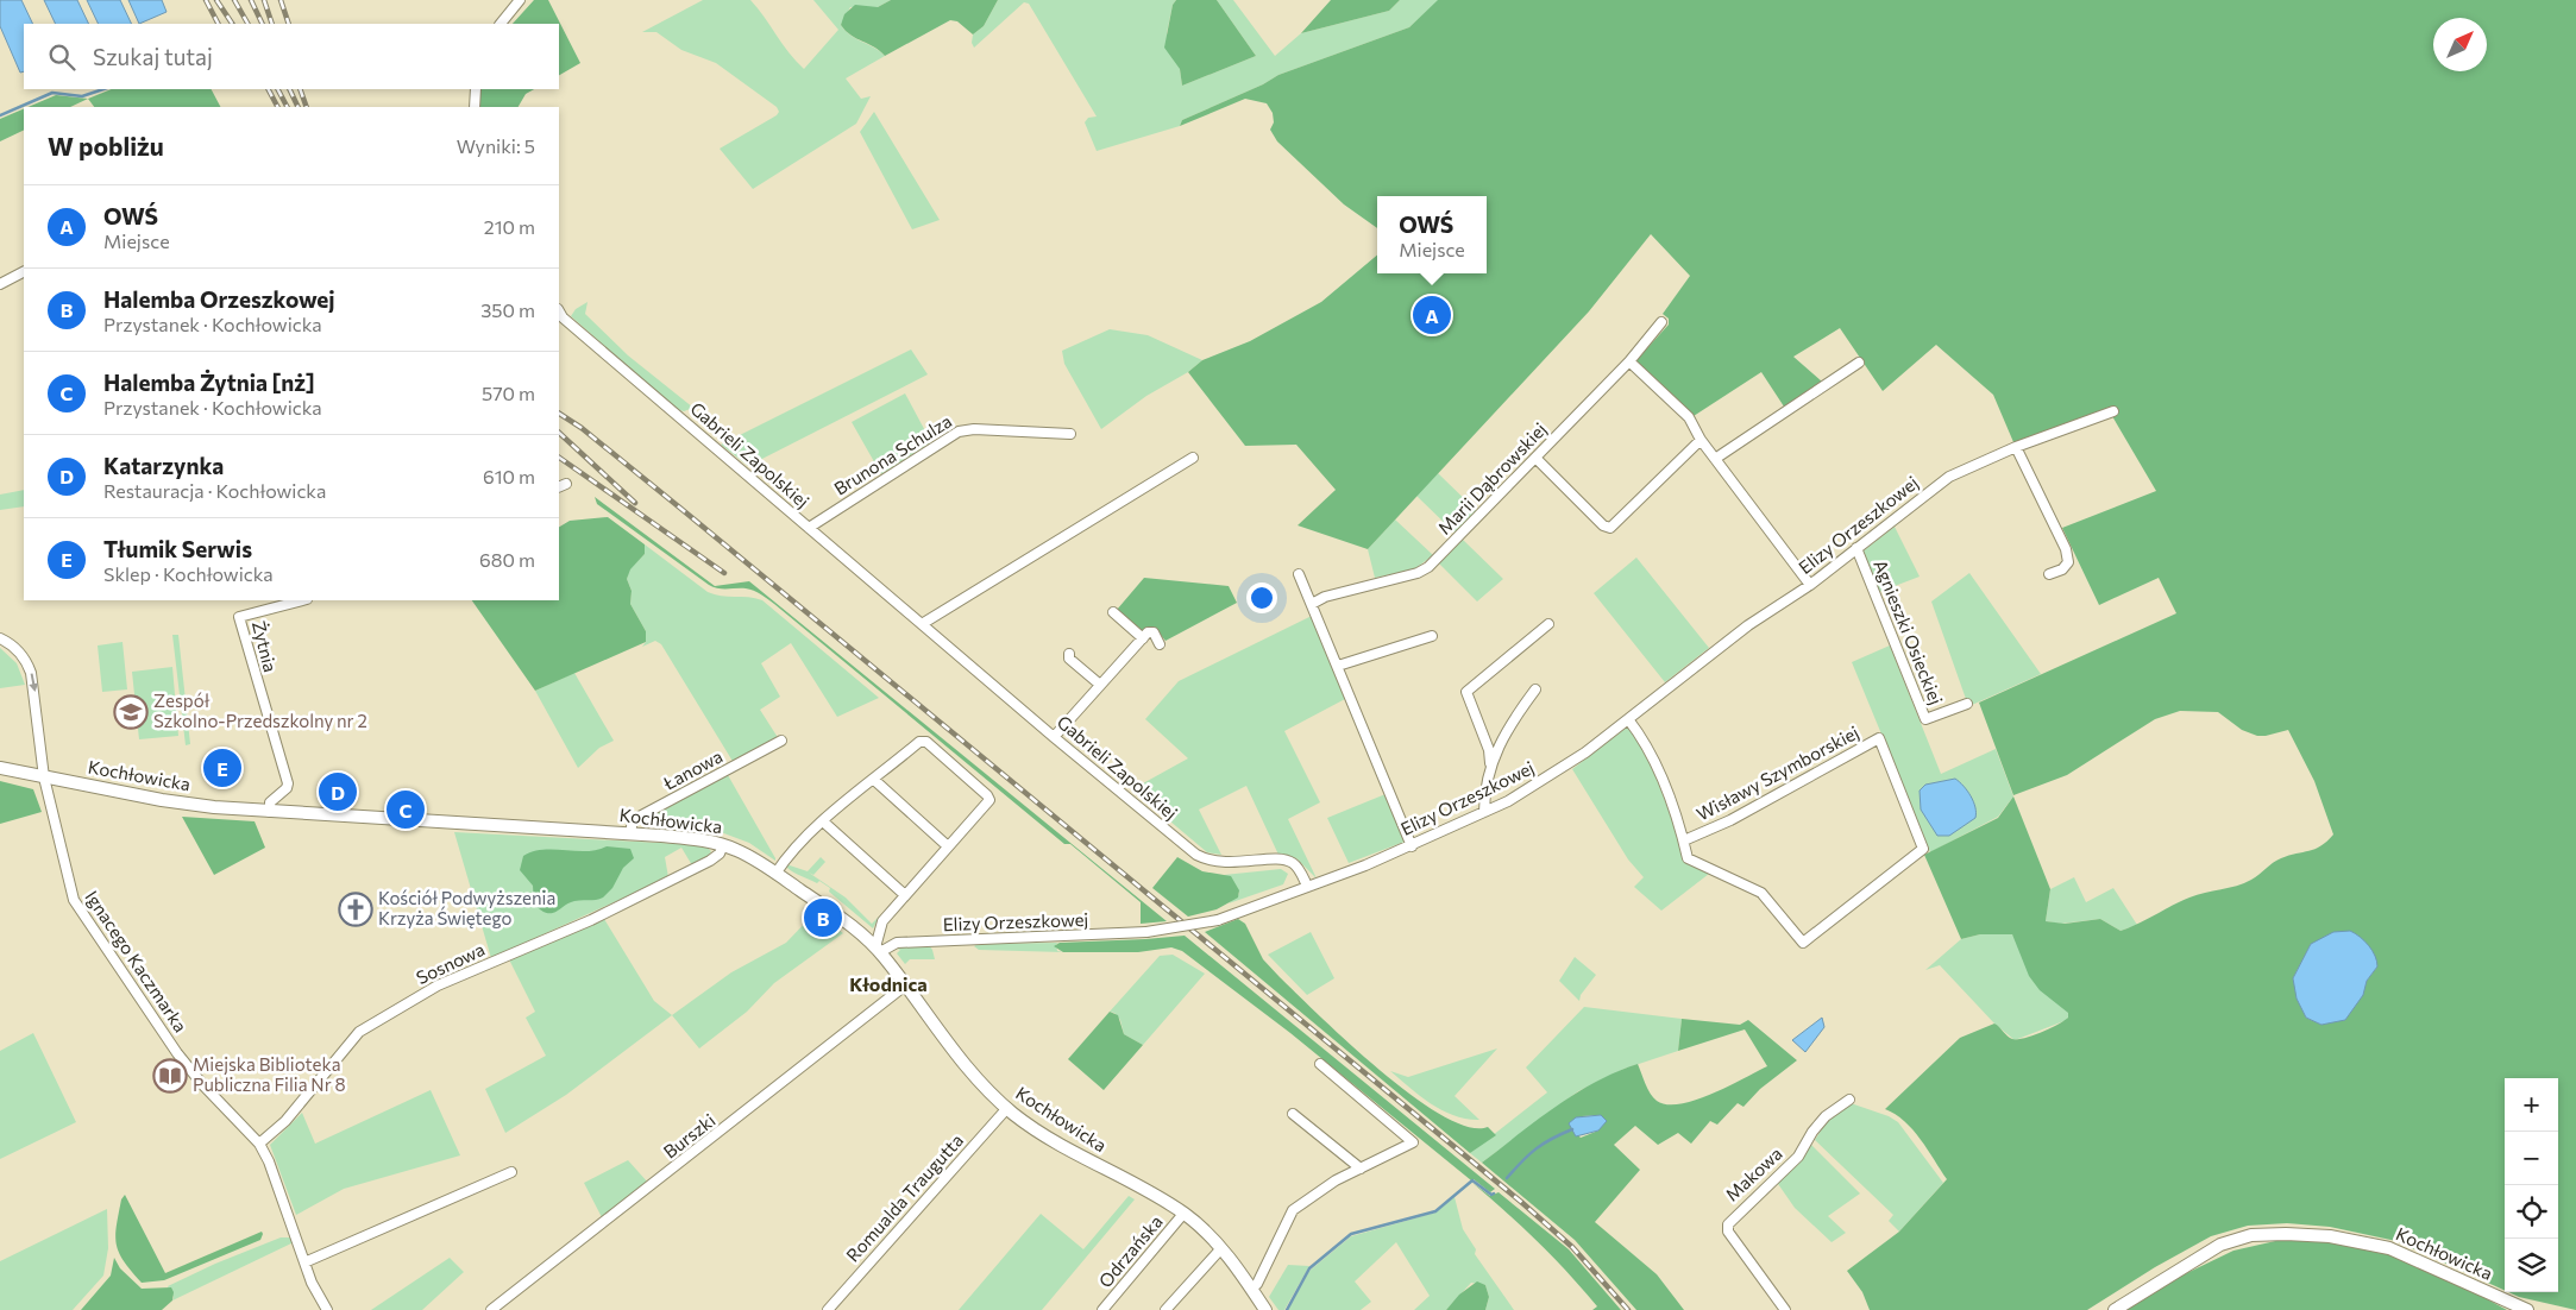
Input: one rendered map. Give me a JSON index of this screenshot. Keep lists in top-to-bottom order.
{
  "streets": {
    "street": [
      "Gabrieli Zapolskiej",
      "Brunona Schulza",
      "Marii Dąbrowskiej",
      "Elizy Orzeszkowej",
      "Agnieszki Osieckiej",
      "Żytnia",
      "Łanowa",
      "Wisławy Szymborskiej",
      "Kochłowicka",
      "Ignacego Kaczmarka",
      "Sosnowa",
      "Burszki",
      "Makowa",
      "Romualda Traugutta",
      "Odrzańska"
    ]
  },
  "crossings": [
    ["Gabrieli Zapolskiej", "Brunona Schulza"],
    ["Gabrieli Zapolskiej", "Elizy Orzeszkowej"],
    ["Elizy Orzeszkowej", "Agnieszki Osieckiej"],
    ["Elizy Orzeszkowej", "Wisławy Szymborskiej"],
    ["Elizy Orzeszkowej", "Kochłowicka"],
    ["Żytnia", "Kochłowicka"],
    ["Łanowa", "Kochłowicka"],
    ["Kochłowicka", "Ignacego Kaczmarka"],
    ["Kochłowicka", "Sosnowa"],
    ["Kochłowicka", "Burszki"],
    ["Kochłowicka", "Romualda Traugutta"],
    ["Kochłowicka", "Odrzańska"],
    ["Ignacego Kaczmarka", "Sosnowa"]
  ],
  "districts": ["Kłodnica"],
  "places": {
    "school or university": ["Zespół Szkolno-Przedszkolny nr 2"],
    "church": ["Kościół Podwyższenia Krzyża Świętego"],
    "library": ["Miejska Biblioteka Publiczna Filia Nr 8"]
  },
  "north": "top right",
  "page": {
    "search": "Szukaj tutaj",
    "heading": ["W pobliżu", "Wyniki: 5"],
    "list": [
      {
        "mark": "A",
        "name": "OWŚ",
        "note": "Miejsce",
        "value": "210 m"
      },
      {
        "mark": "B",
        "name": "Halemba Orzeszkowej",
        "note": "Przystanek · Kochłowicka",
        "value": "350 m"
      },
      {
        "mark": "C",
        "name": "Halemba Żytnia [nż]",
        "note": "Przystanek · Kochłowicka",
        "value": "570 m"
      },
      {
        "mark": "D",
        "name": "Katarzynka",
        "note": "Restauracja · Kochłowicka",
        "value": "610 m"
      },
      {
        "mark": "E",
        "name": "Tłumik Serwis",
        "note": "Sklep · Kochłowicka",
        "value": "680 m"
      }
    ],
    "popup": ["OWŚ", "Miejsce"],
    "pins": [
      "A",
      "E",
      "D",
      "C",
      "B"
    ],
    "map_buttons": ["+", "−"]
  }
}
